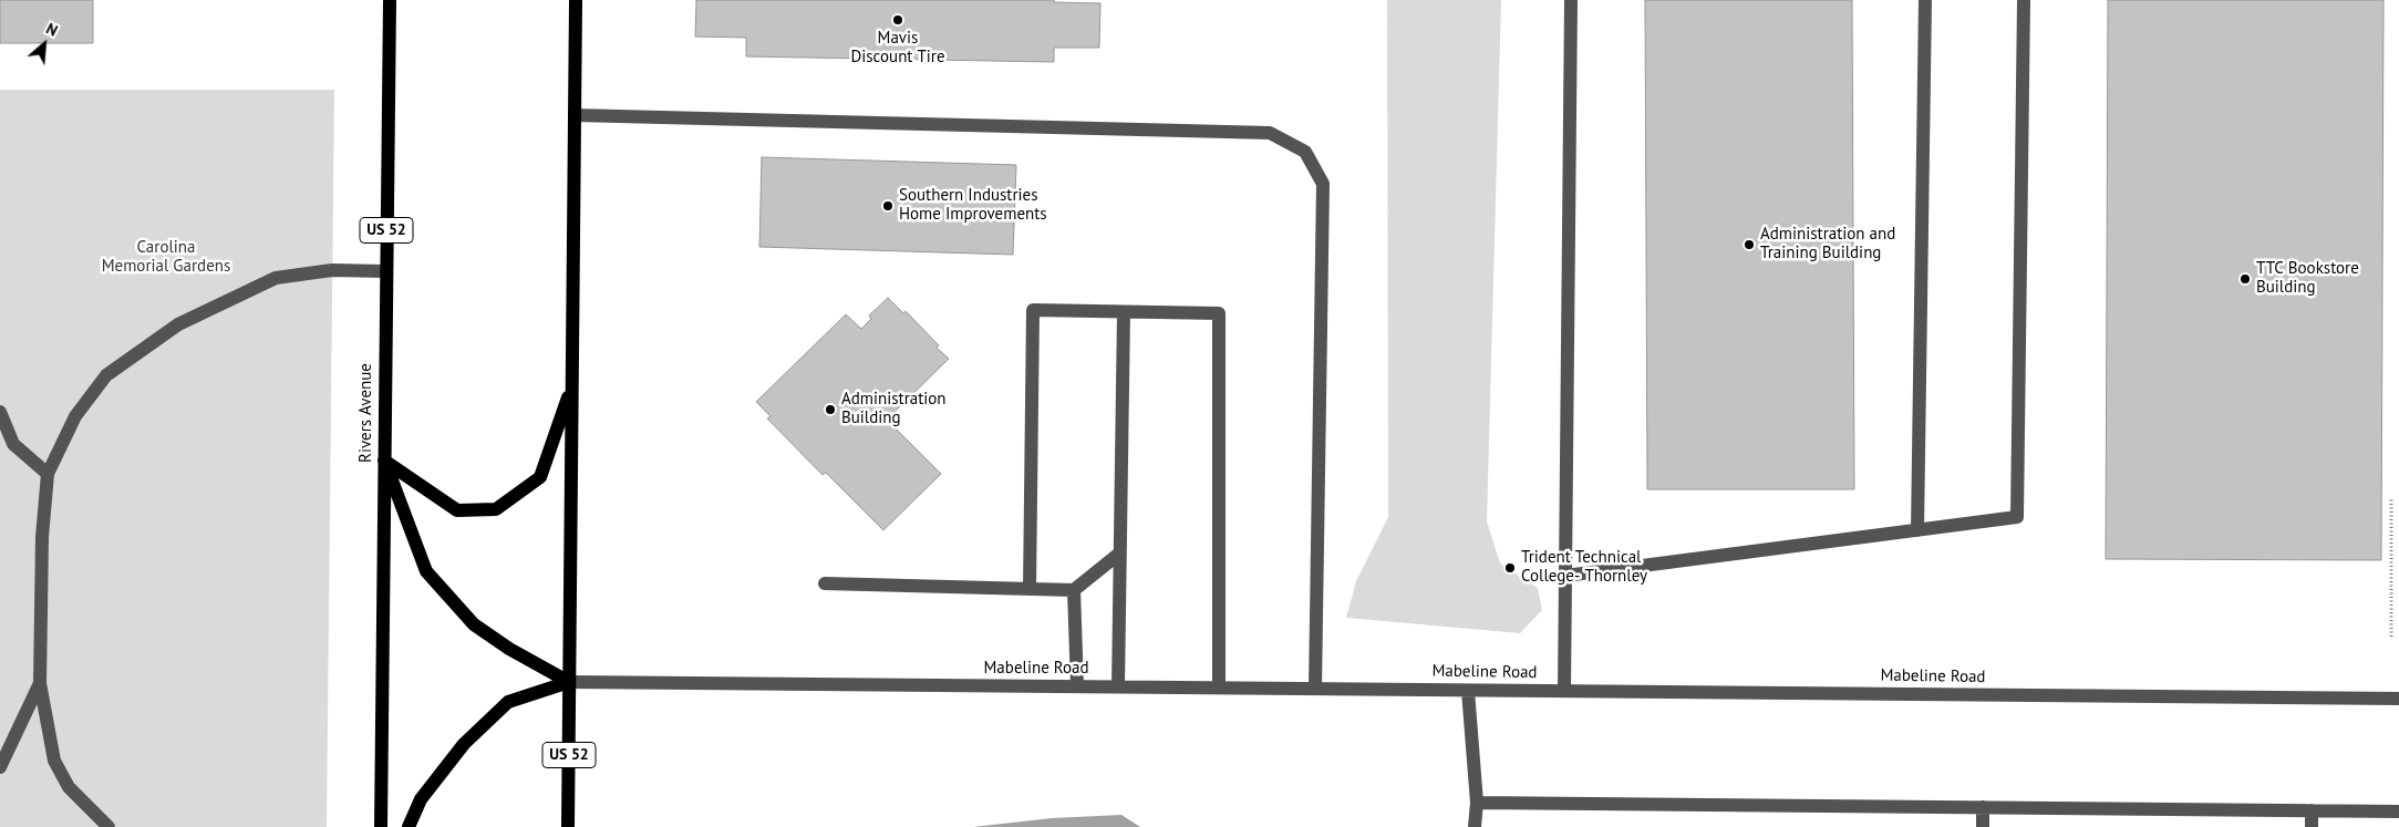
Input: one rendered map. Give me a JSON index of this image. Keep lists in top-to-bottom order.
{
  "streets": {
    "main road": ["US 52", "Rivers Avenue"],
    "street": ["Mabeline Road"]
  },
  "crossings": [
    ["US 52", "Mabeline Road"]
  ],
  "parks": ["Carolina Memorial Gardens"],
  "places": [
    "Mavis Discount Tire",
    "Southern Industries Home Improvements",
    "Administration and Training Building",
    "TTC Bookstore Building",
    "Administration Building",
    "Trident Technical College- Thornley"
  ],
  "north": "top right"
}
